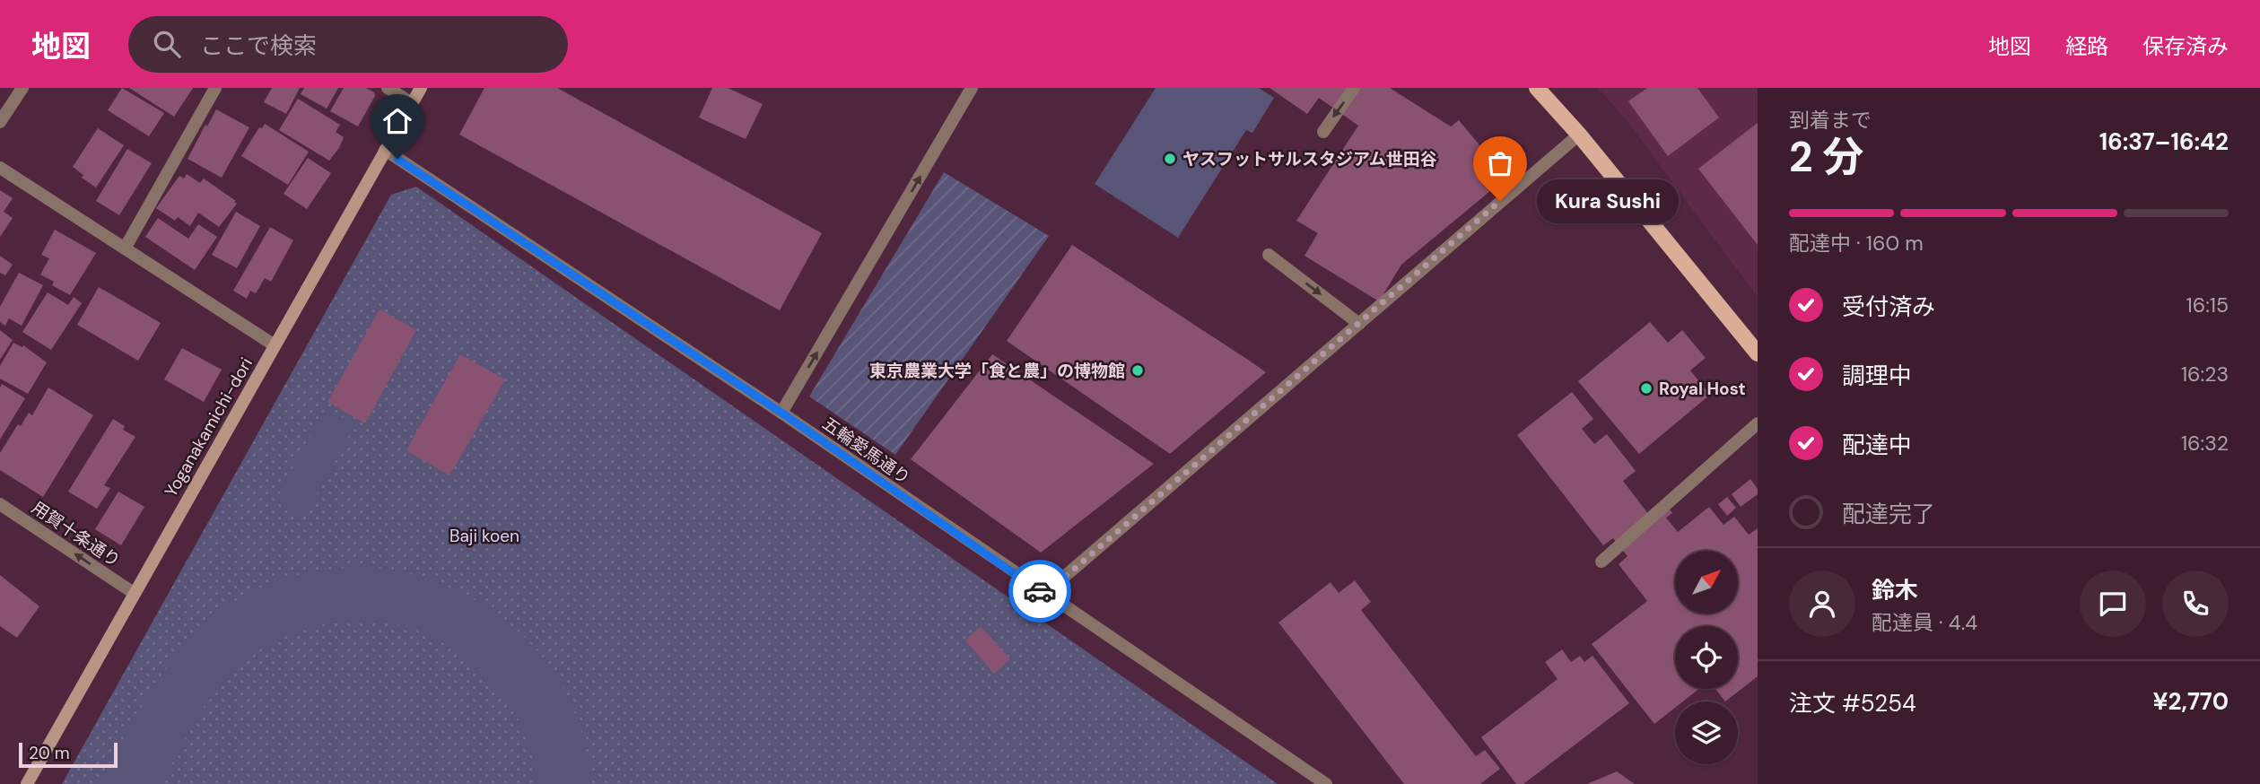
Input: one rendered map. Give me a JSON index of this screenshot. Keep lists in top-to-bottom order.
{
  "streets": {
    "street": ["Yoganakamichi-dori", "五輪愛馬通り", "用賀十条通り"]
  },
  "crossings": [
    ["Yoganakamichi-dori", "五輪愛馬通り"],
    ["Yoganakamichi-dori", "用賀十条通り"]
  ],
  "one_way": ["用賀十条通り"],
  "parks": ["Baji koen"],
  "places": [
    "ヤスフットサルスタジアム世田谷",
    "Kura Sushi",
    "東京農業大学「食と農」の博物館",
    "Royal Host"
  ],
  "scale_bar": "20 m",
  "north": "top right",
  "page": {
    "header": "地図",
    "search": "ここで検索",
    "nav": ["地図", "経路", "保存済み"],
    "heading": ["2 分", "到着まで", "16:37–16:42"],
    "panel": [
      "鈴木",
      "配達員 · 4.4",
      "注文 #5254",
      "¥2,770"
    ],
    "bubble": "Kura Sushi",
    "bar": "配達中 · 160 m",
    "list": [
      ["受付済み", "16:15"],
      ["調理中", "16:23"],
      ["配達中", "16:32"],
      "配達完了"
    ],
    "scale": "20 m"
  }
}
